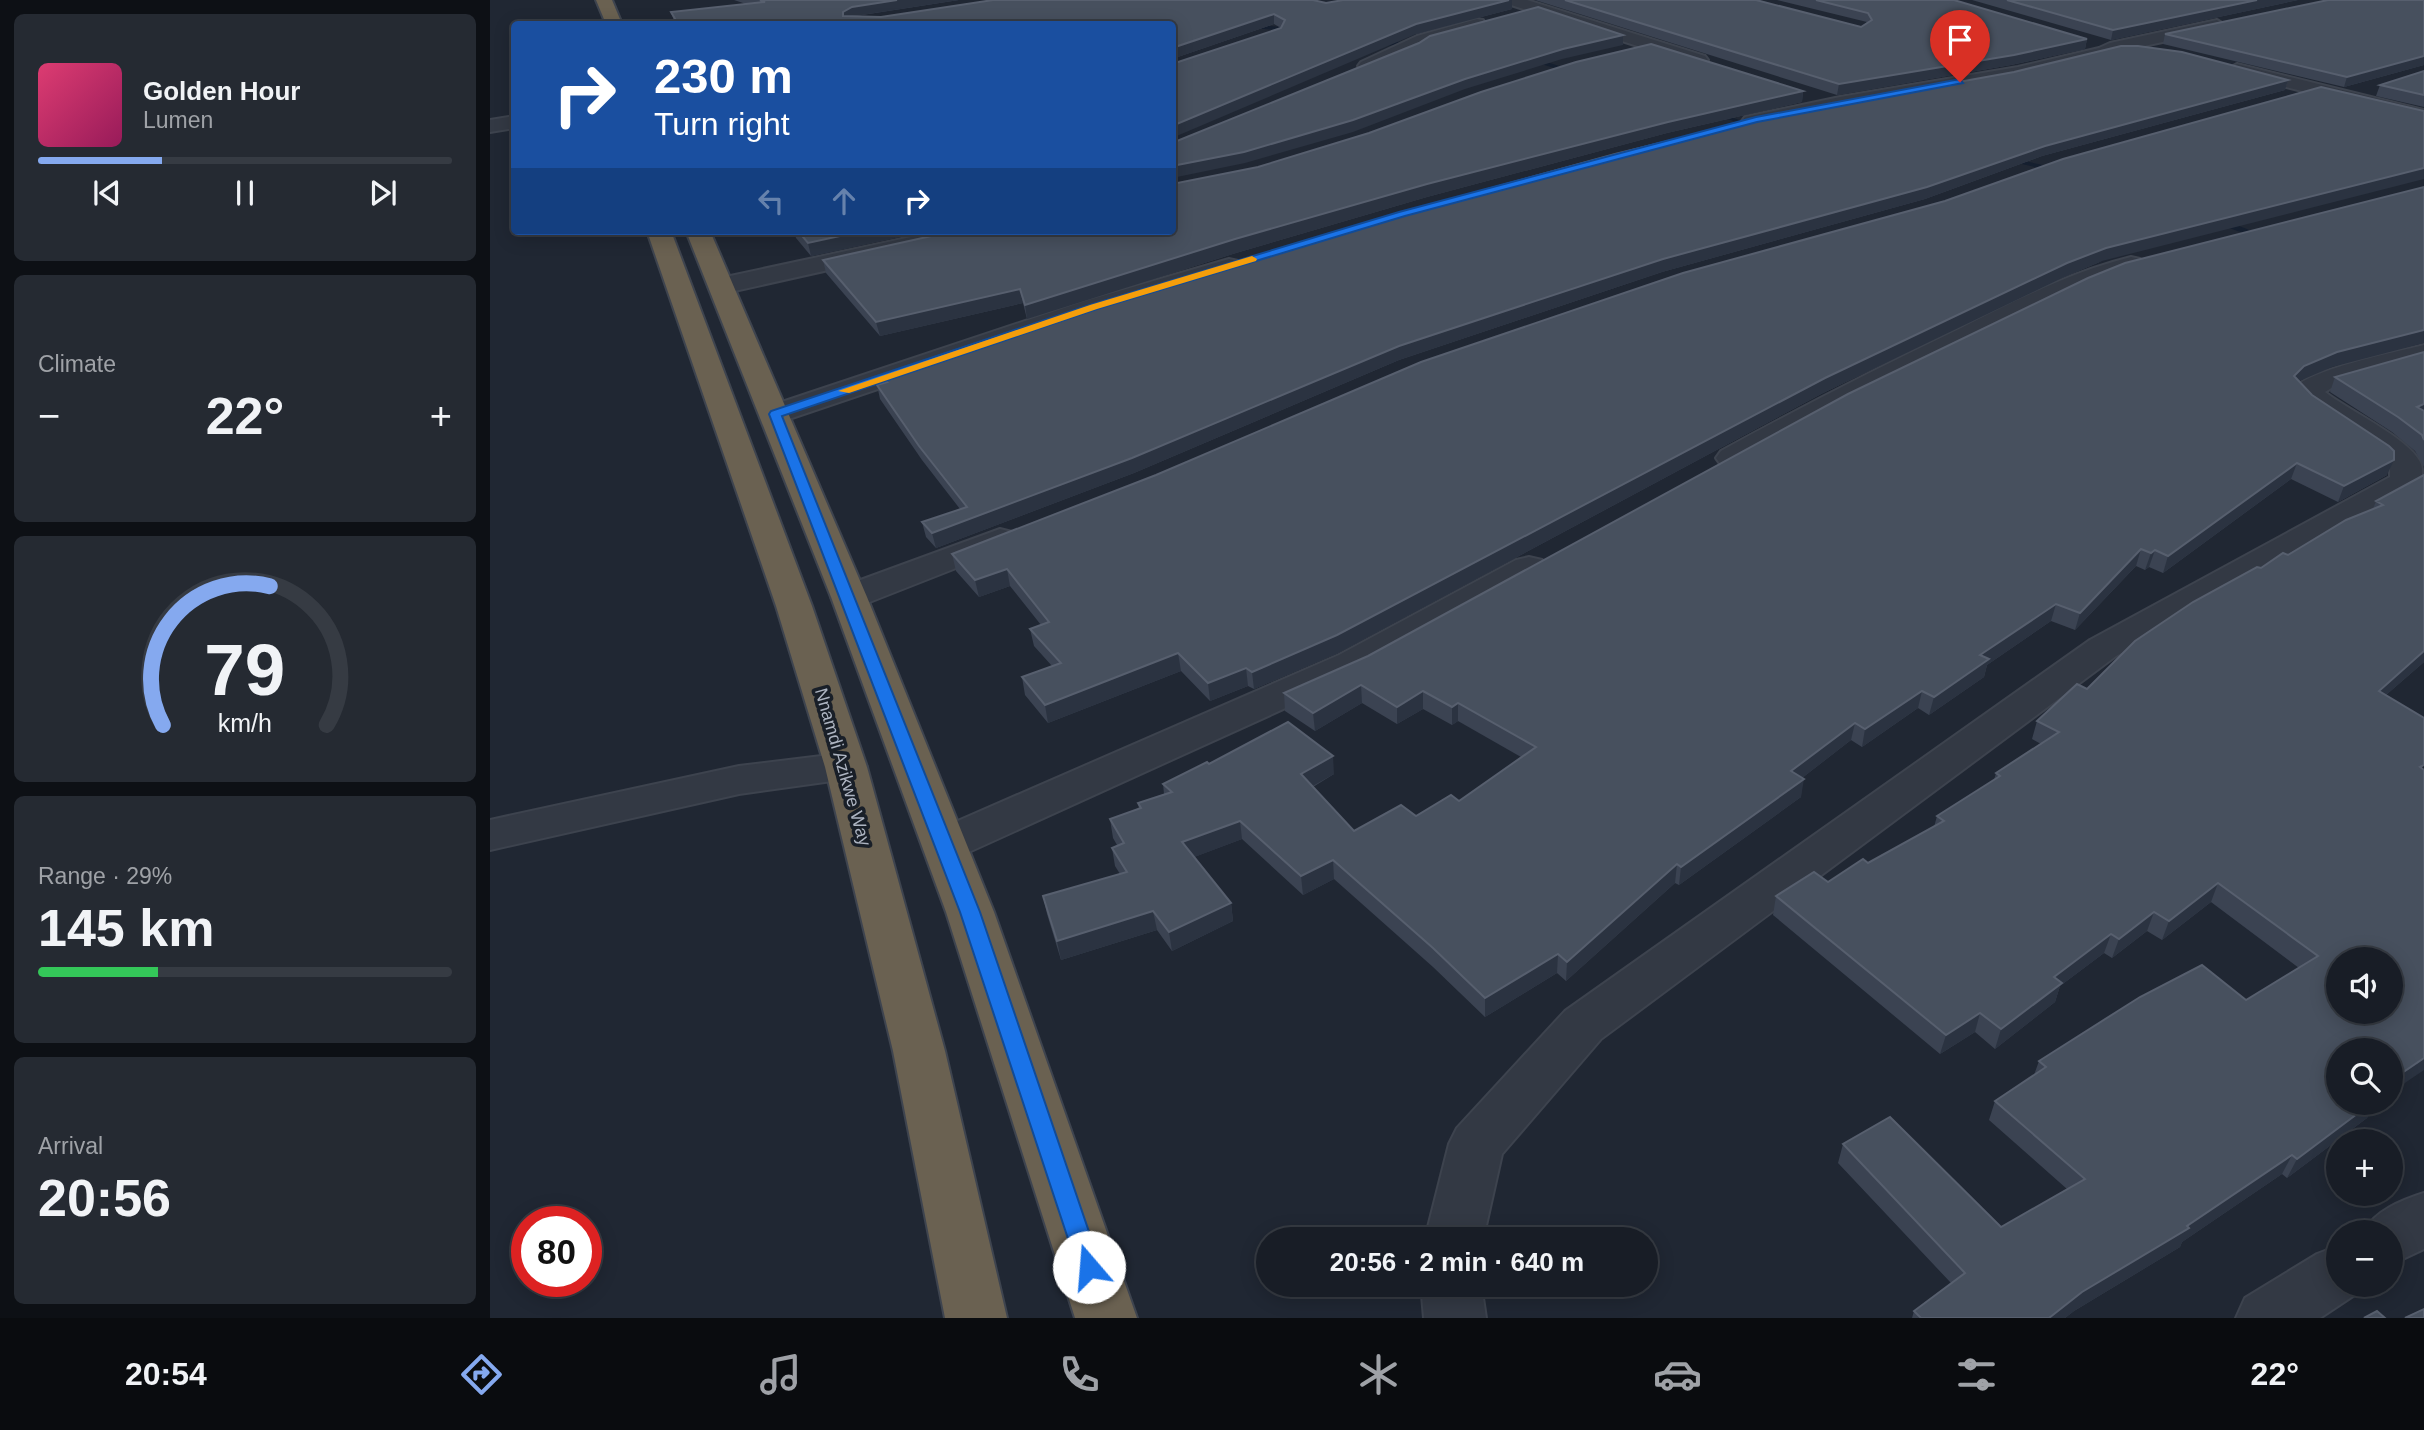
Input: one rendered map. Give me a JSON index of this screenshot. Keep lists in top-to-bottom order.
{
  "streets": {
    "highway": ["Nnamdi Azikwe Way"]
  },
  "page": {
    "turn": ["230 m", "Turn right"],
    "song": ["Golden Hour", "Lumen"],
    "tile": [
      "Climate",
      ["Range · 29%", "145 km"],
      ["Arrival", "20:56"]
    ],
    "heat": ["−", "22°", "+"],
    "map_buttons": ["+", "−"],
    "limit": "80",
    "trip": "20:56 · 2 min · 640 m",
    "tabs": ["20:54", "22°"],
    "gauge": ["79", "km/h"]
  }
}
